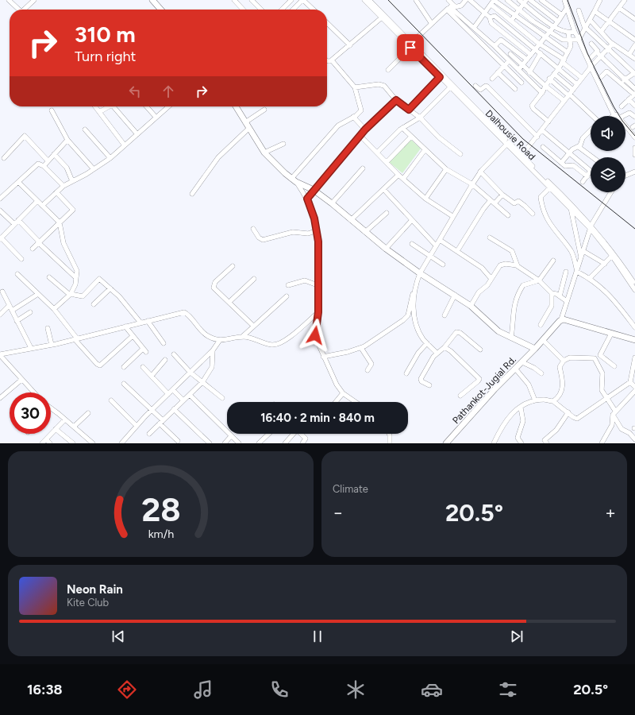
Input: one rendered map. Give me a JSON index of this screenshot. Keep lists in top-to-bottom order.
{
  "streets": {
    "main road": ["Pathankot-Jugial Rd."],
    "street": ["Dalhousie Road"]
  },
  "page": {
    "turn": ["310 m", "Turn right"],
    "limit": "30",
    "trip": "16:40 · 2 min · 840 m",
    "tile": "Climate",
    "heat": ["−", "20.5°", "+"],
    "song": ["Neon Rain", "Kite Club"],
    "tabs": ["16:38", "20.5°"],
    "gauge": ["28", "km/h"]
  }
}
